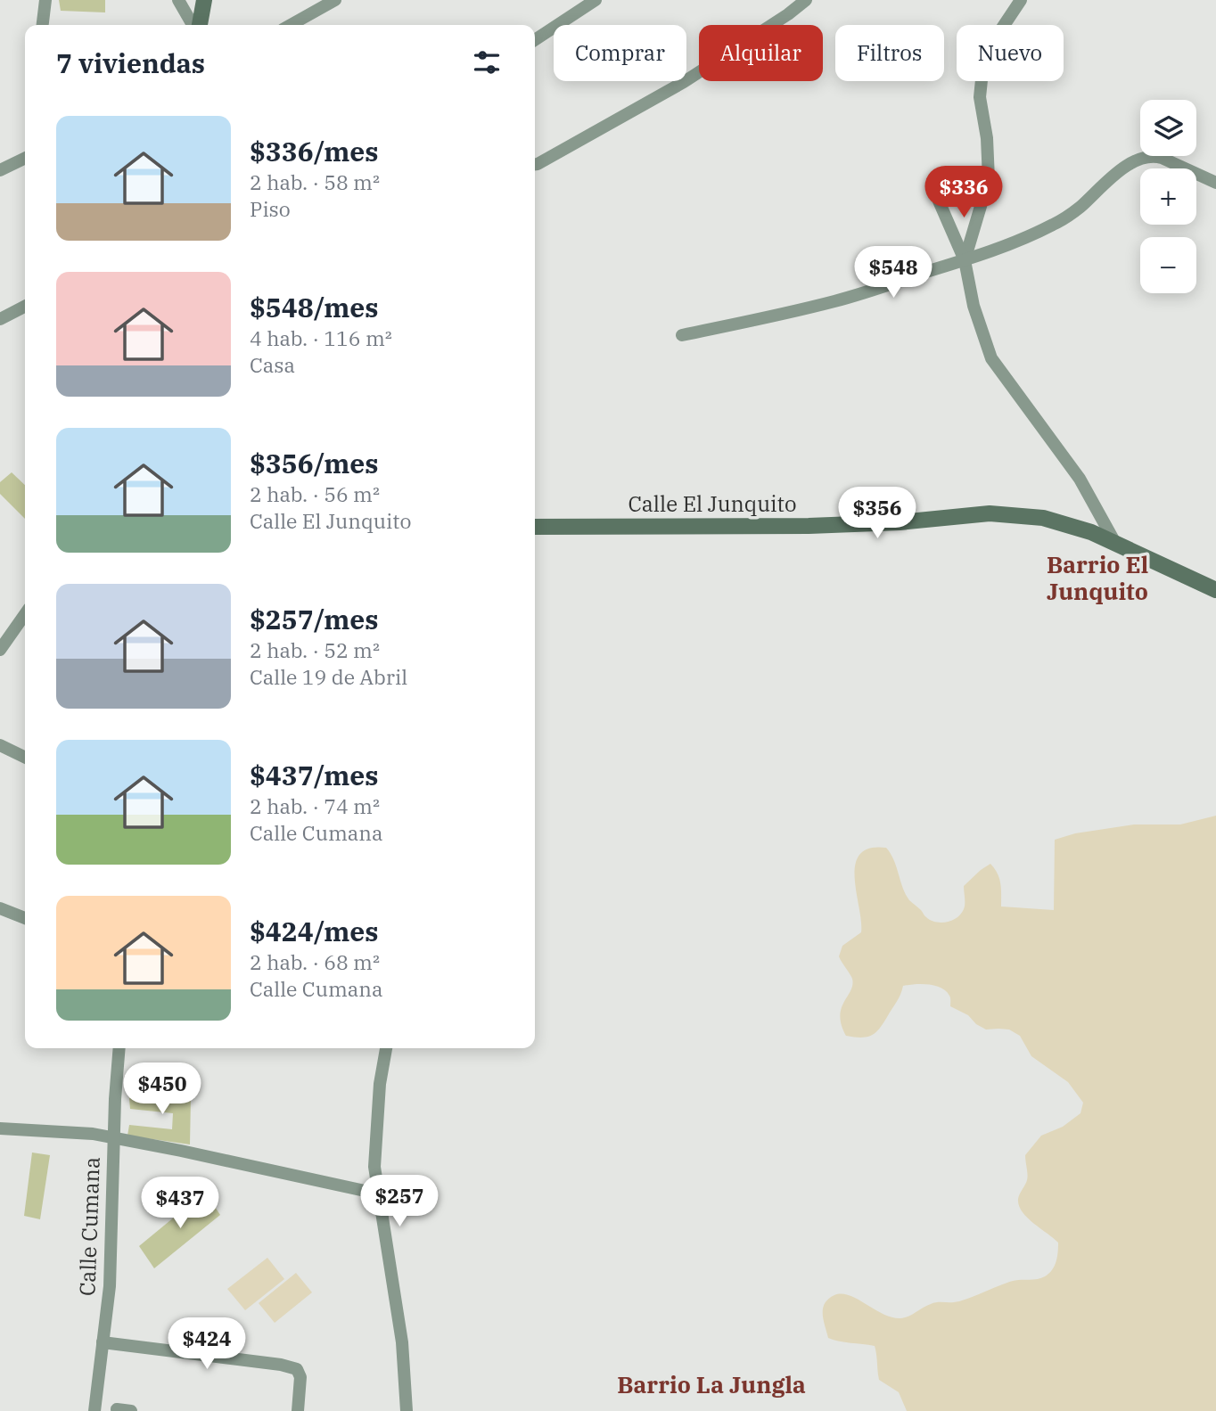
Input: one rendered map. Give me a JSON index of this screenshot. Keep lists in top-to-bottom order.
{
  "streets": {
    "street": ["Calle El Junquito", "Calle Cumana"]
  },
  "districts": ["Barrio El Junquito", "Barrio La Jungla"],
  "page": {
    "chip": [
      "Comprar",
      "Alquilar",
      "Filtros",
      "Nuevo"
    ],
    "heading": "7 viviendas",
    "map_buttons": ["+", "−"],
    "list": [
      {
        "name": "$336/mes",
        "note": "2 hab. · 58 m² · Piso"
      },
      {
        "name": "$548/mes",
        "note": "4 hab. · 116 m² · Casa"
      },
      {
        "name": "$356/mes",
        "note": "2 hab. · 56 m² · Calle El Junquito"
      },
      {
        "name": "$257/mes",
        "note": "2 hab. · 52 m² · Calle 19 de Abril"
      },
      {
        "name": "$437/mes",
        "note": "2 hab. · 74 m² · Calle Cumana"
      },
      {
        "name": "$424/mes",
        "note": "2 hab. · 68 m² · Calle Cumana"
      }
    ],
    "price": [
      "$336",
      "$548",
      "$356",
      "$450",
      "$257",
      "$437",
      "$424"
    ]
  }
}
